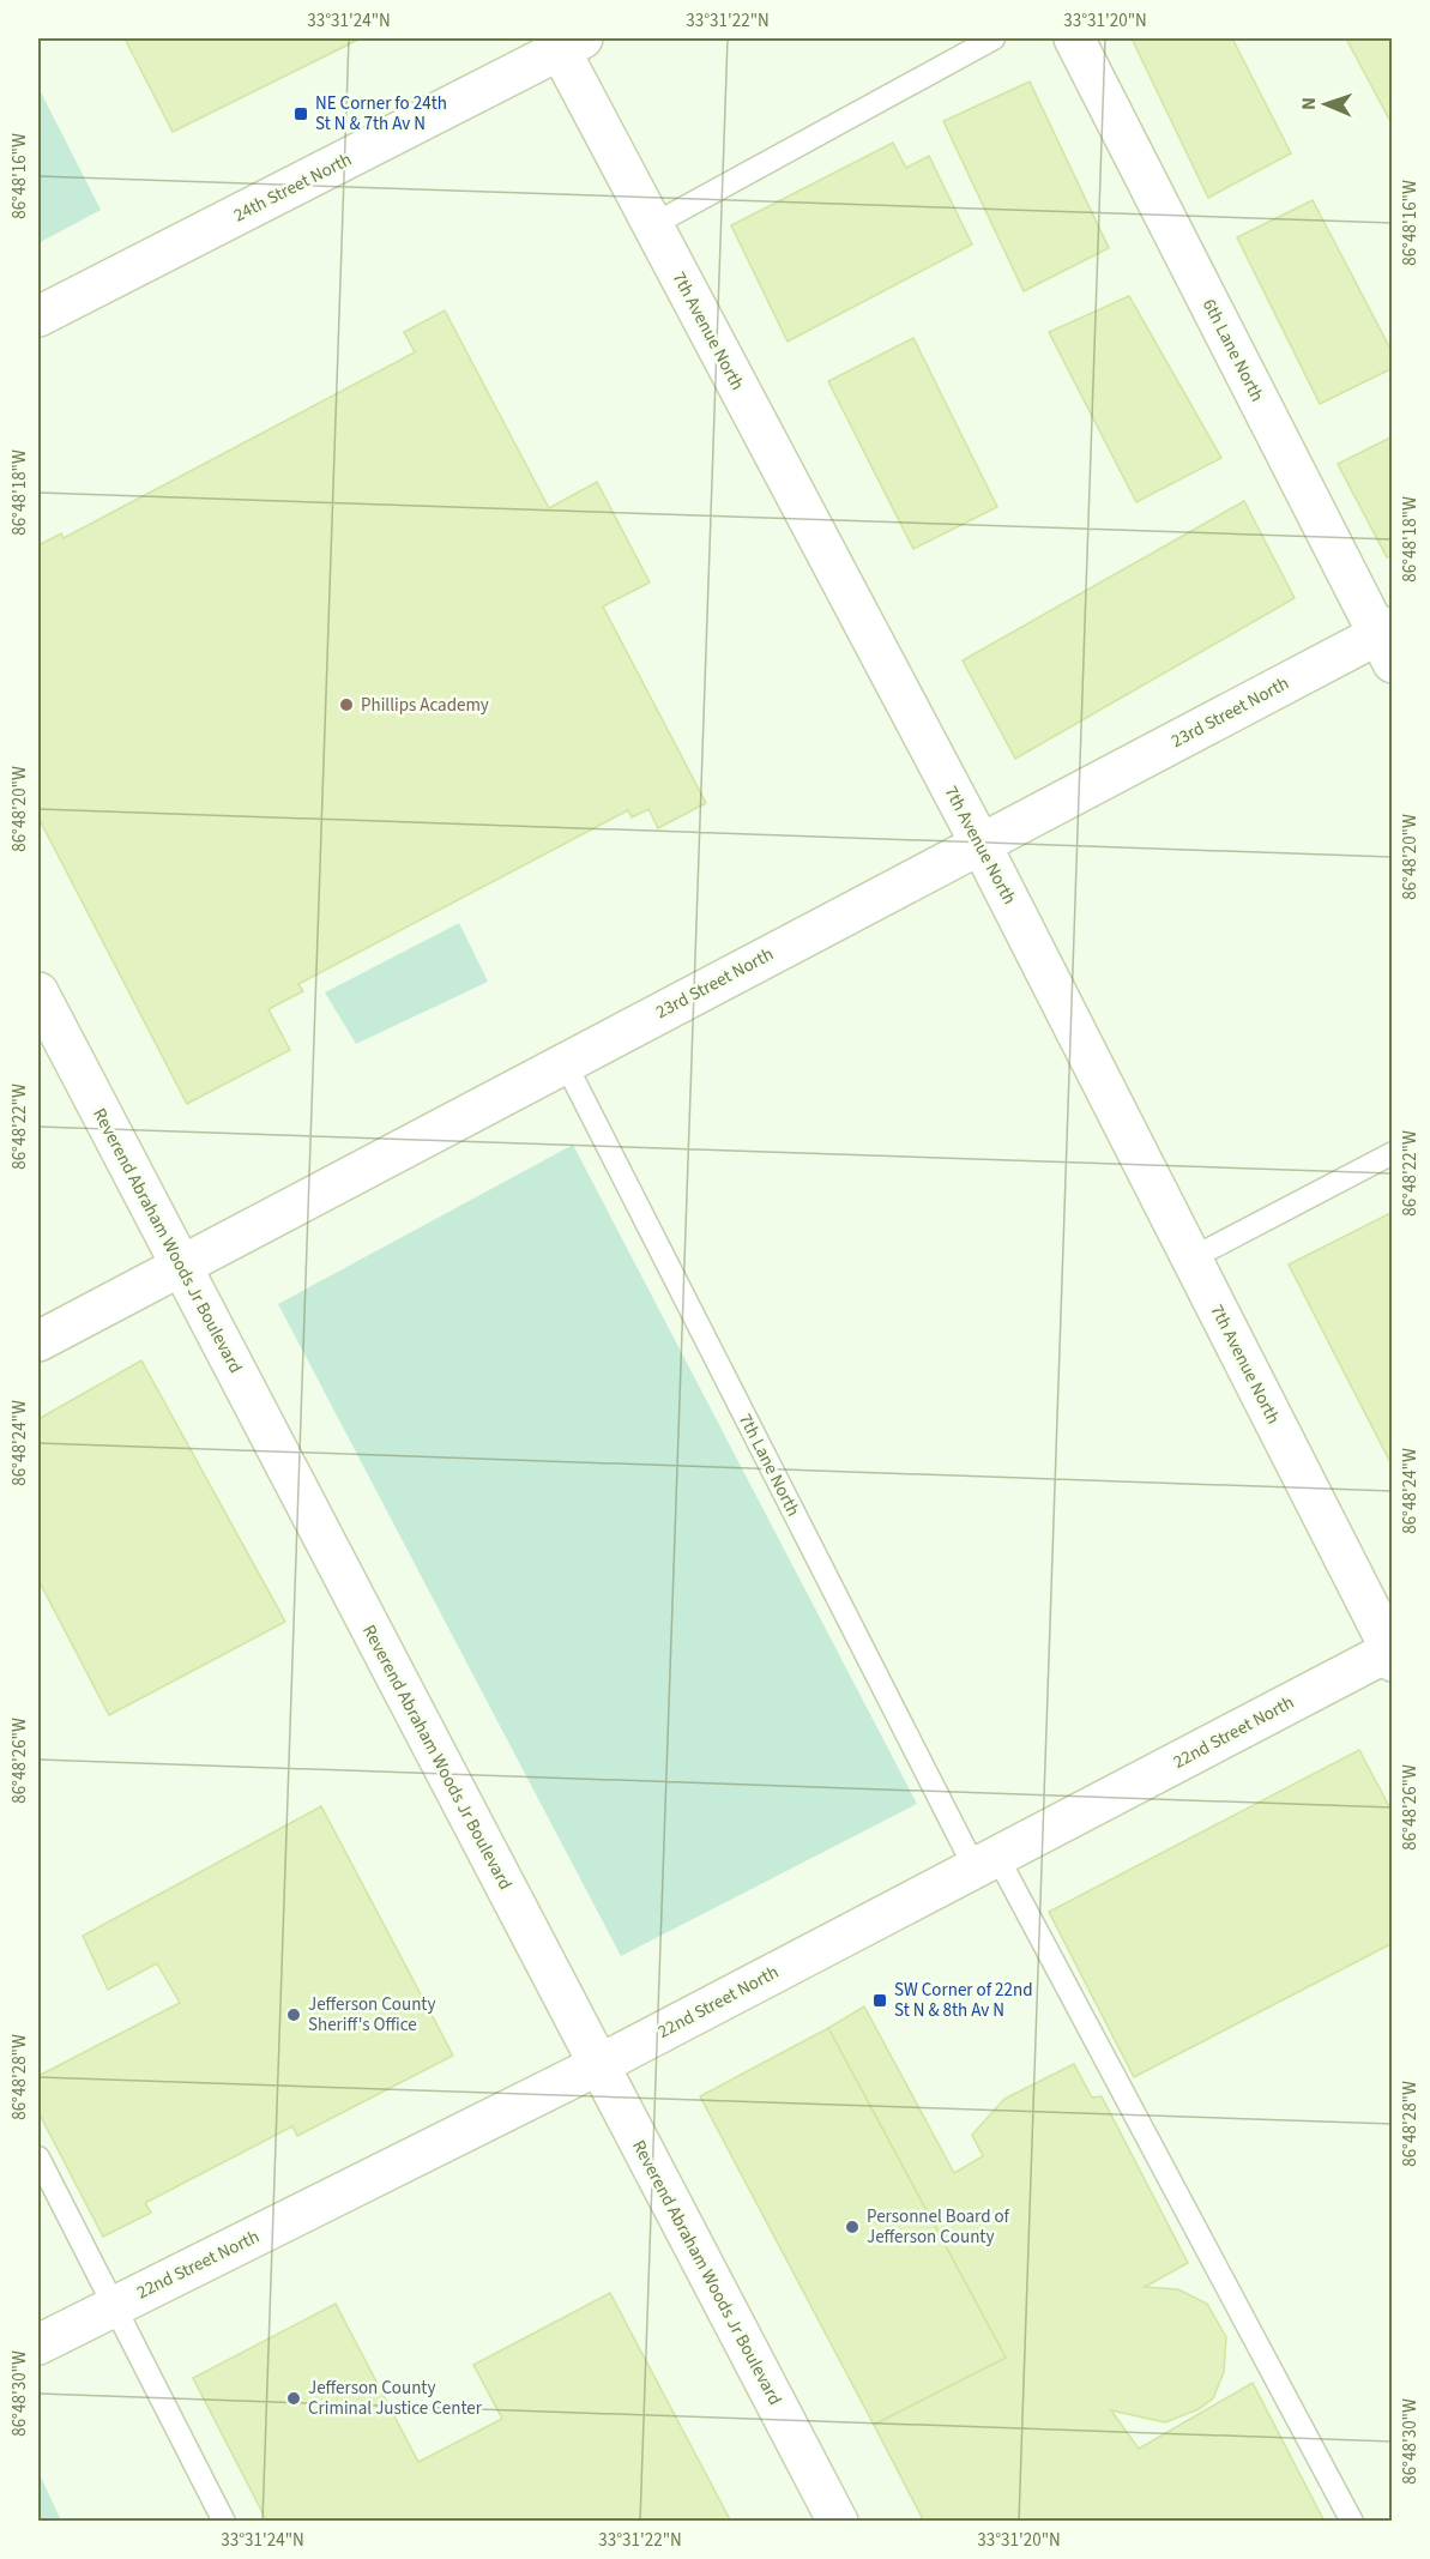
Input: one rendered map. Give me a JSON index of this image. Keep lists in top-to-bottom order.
{
  "streets": {
    "street": [
      "24th Street North",
      "7th Avenue North",
      "6th Lane North",
      "23rd Street North",
      "Reverend Abraham Woods Jr Boulevard",
      "22nd Street North"
    ],
    "lane": ["7th Lane North"]
  },
  "crossings": [
    ["24th Street North", "7th Avenue North"],
    ["7th Avenue North", "23rd Street North"],
    ["7th Avenue North", "22nd Street North"],
    ["6th Lane North", "23rd Street North"],
    ["23rd Street North", "Reverend Abraham Woods Jr Boulevard"],
    ["23rd Street North", "7th Lane North"],
    ["Reverend Abraham Woods Jr Boulevard", "22nd Street North"],
    ["7th Lane North", "22nd Street North"]
  ],
  "places": {
    "transit": ["NE Corner fo 24th St N & 7th Av N", "SW Corner of 22nd St N & 8th Av N"],
    "other": [
      "Phillips Academy",
      "Jefferson County Sheriff's Office",
      "Personnel Board of Jefferson County",
      "Jefferson County Criminal Justice Center"
    ]
  },
  "north": "left",
  "coordinates": [
    "33°31'24\"N",
    "33°31'22\"N",
    "33°31'20\"N",
    "86°48'16\"W",
    "86°48'18\"W",
    "86°48'20\"W",
    "86°48'22\"W",
    "86°48'24\"W",
    "86°48'26\"W",
    "86°48'28\"W",
    "86°48'30\"W"
  ]
}
